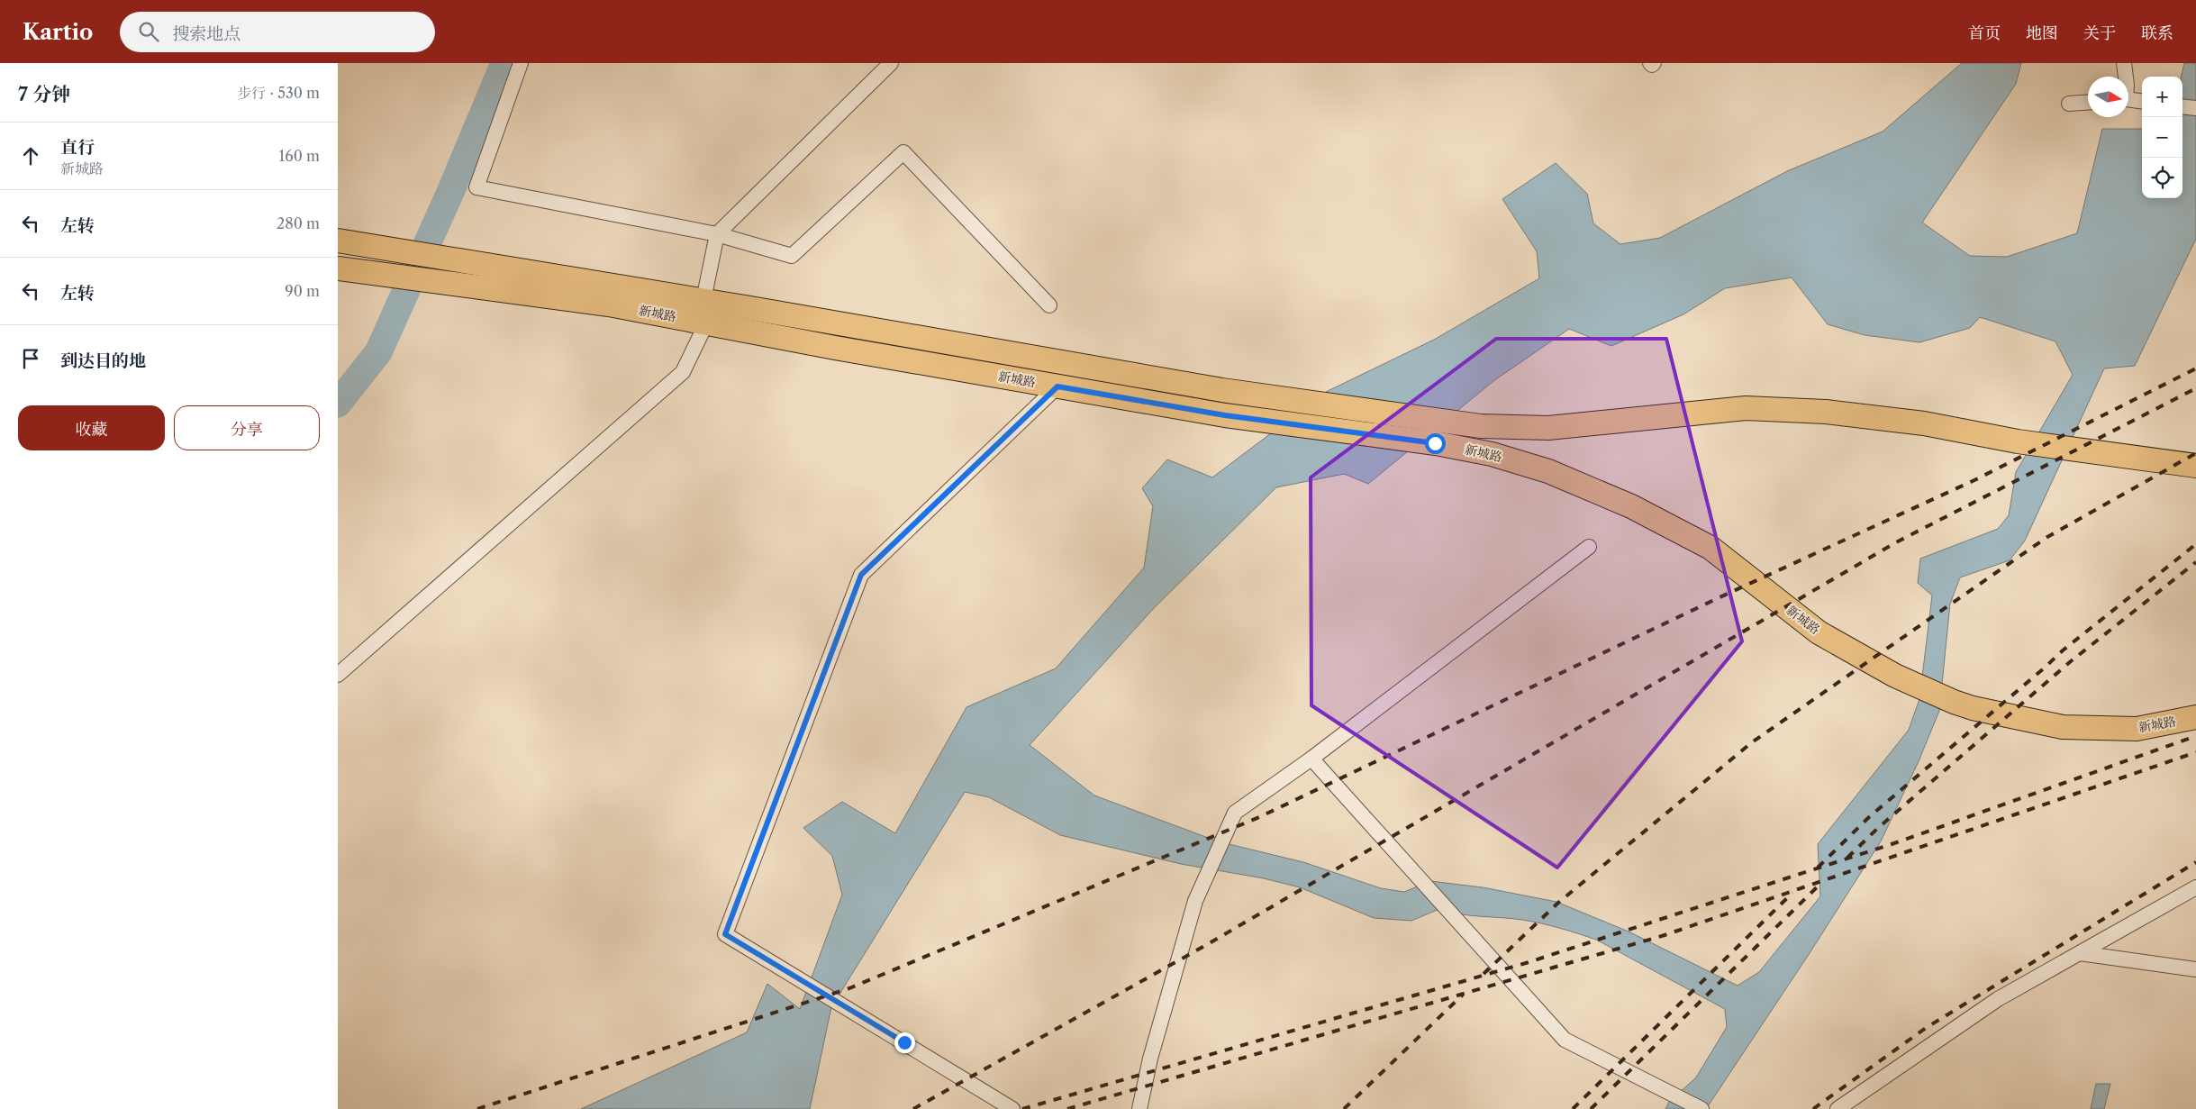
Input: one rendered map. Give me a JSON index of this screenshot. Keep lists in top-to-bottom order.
{
  "streets": {
    "main road": ["新城路"]
  },
  "north": "right",
  "page": {
    "header": "Kartio",
    "search": "搜索地点",
    "nav": [
      "首页",
      "地图",
      "关于",
      "联系"
    ],
    "heading": ["7 分钟", "步行 · 530 m"],
    "map_buttons": ["+", "−"],
    "list": [
      ["直行", "新城路", "160 m"],
      ["左转", "280 m"],
      ["左转", "90 m"],
      "到达目的地"
    ],
    "buttons": ["收藏", "分享"]
  }
}
